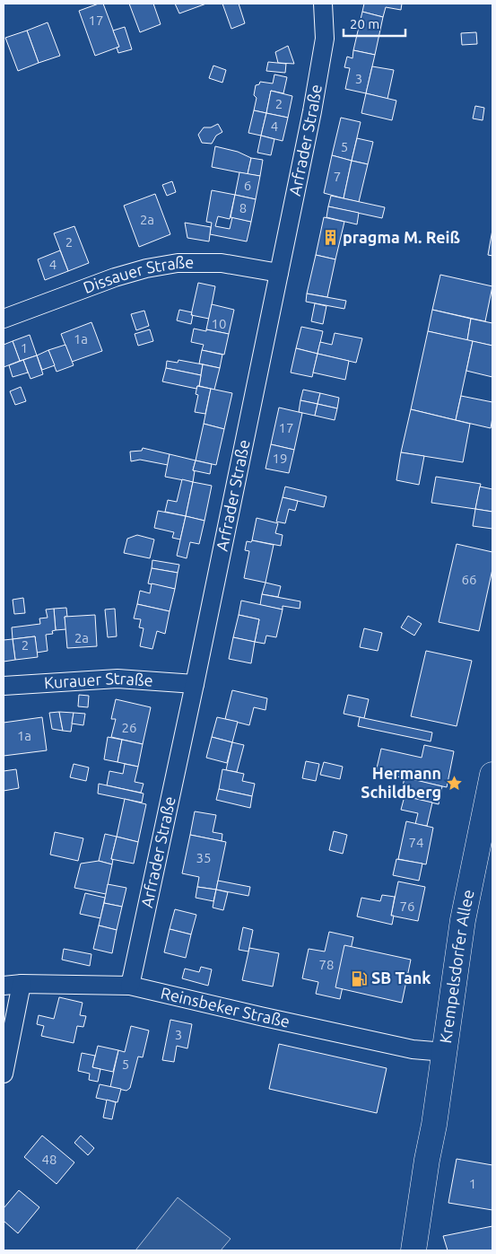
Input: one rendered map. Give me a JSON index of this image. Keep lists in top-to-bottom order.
{
  "streets": {
    "main road": ["Krempelsdorfer Allee"],
    "street": [
      "Arfrader Straße",
      "Dissauer Straße",
      "Kurauer Straße",
      "Reinsbeker Straße"
    ]
  },
  "crossings": [
    ["Arfrader Straße", "Dissauer Straße"],
    ["Arfrader Straße", "Kurauer Straße"],
    ["Arfrader Straße", "Reinsbeker Straße"],
    ["Krempelsdorfer Allee", "Reinsbeker Straße"]
  ],
  "places": {
    "building": ["pragma M. Reiß"],
    "place": ["Hermann Schildberg"],
    "fuel station": ["SB Tank"]
  },
  "house_numbers": [
    "17",
    "3",
    "2",
    "4",
    "5",
    "7",
    "6",
    "8",
    "2a",
    "2",
    "4",
    "10",
    "1a",
    "1",
    "17",
    "19",
    "66",
    "2a",
    "2",
    "26",
    "1a",
    "74",
    "35",
    "76",
    "78",
    "3",
    "5",
    "48",
    "1"
  ],
  "scale_bar": "20 m"
}
